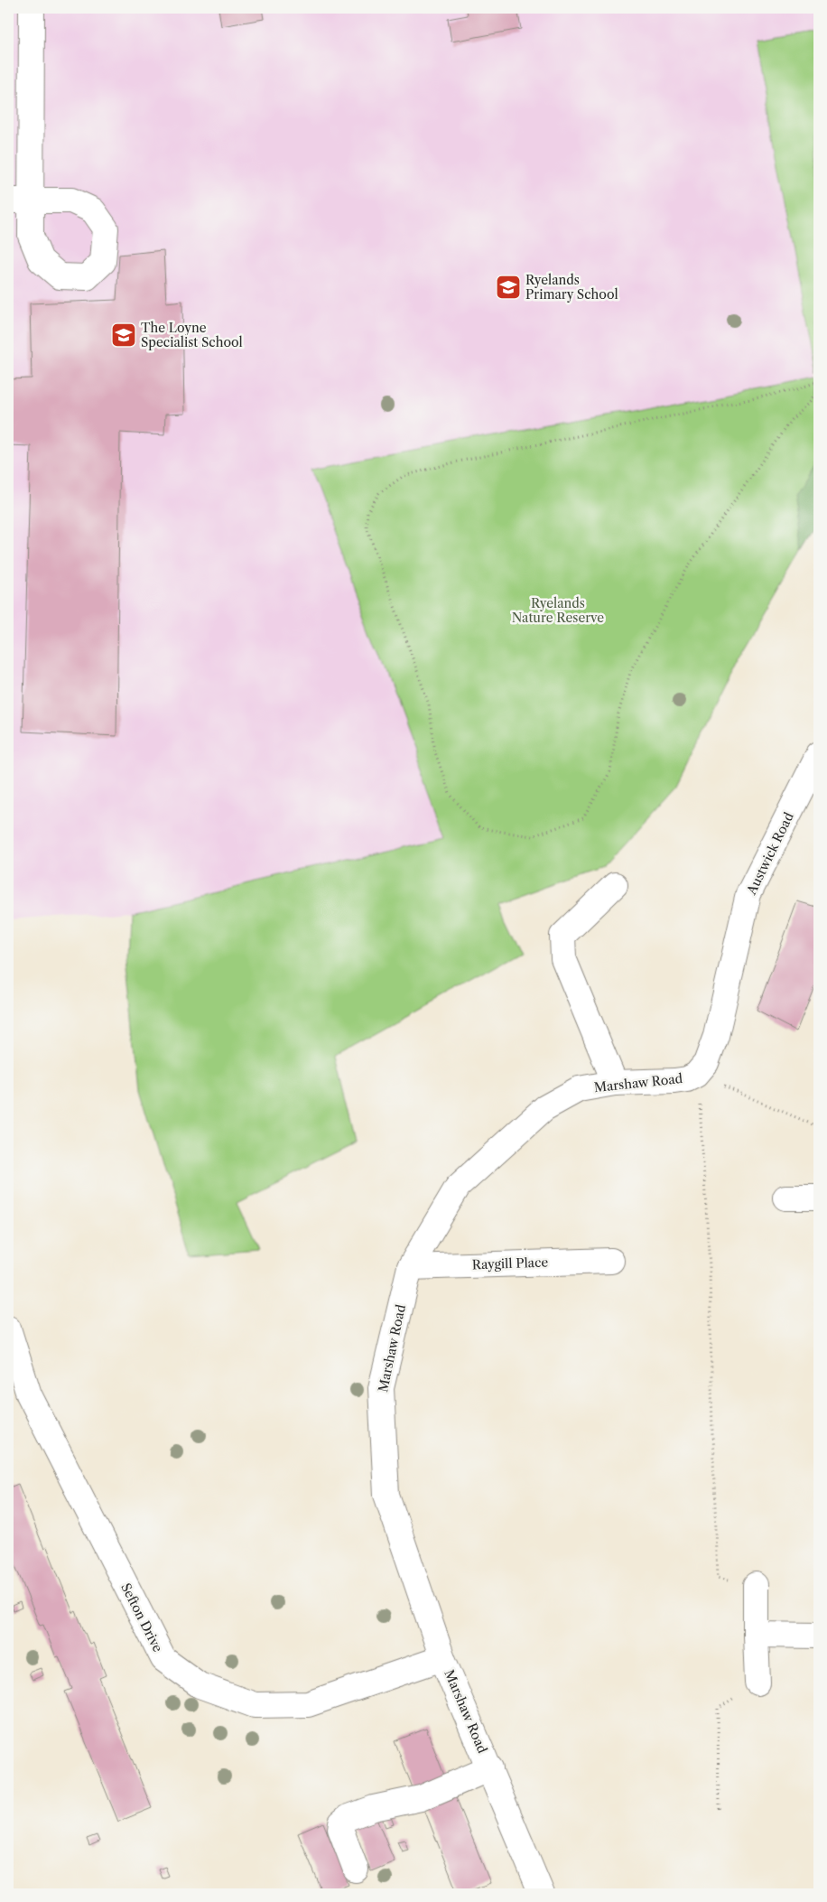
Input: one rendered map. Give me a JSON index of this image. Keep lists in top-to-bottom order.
{
  "streets": {
    "street": [
      "Austwick Road",
      "Marshaw Road",
      "Raygill Place",
      "Sefton Drive"
    ]
  },
  "crossings": [
    ["Austwick Road", "Marshaw Road"],
    ["Marshaw Road", "Raygill Place"],
    ["Marshaw Road", "Sefton Drive"]
  ],
  "parks": ["Ryelands Nature Reserve"],
  "places": {
    "school or university": ["Ryelands Primary School", "The Loyne Specialist School"]
  }
}
